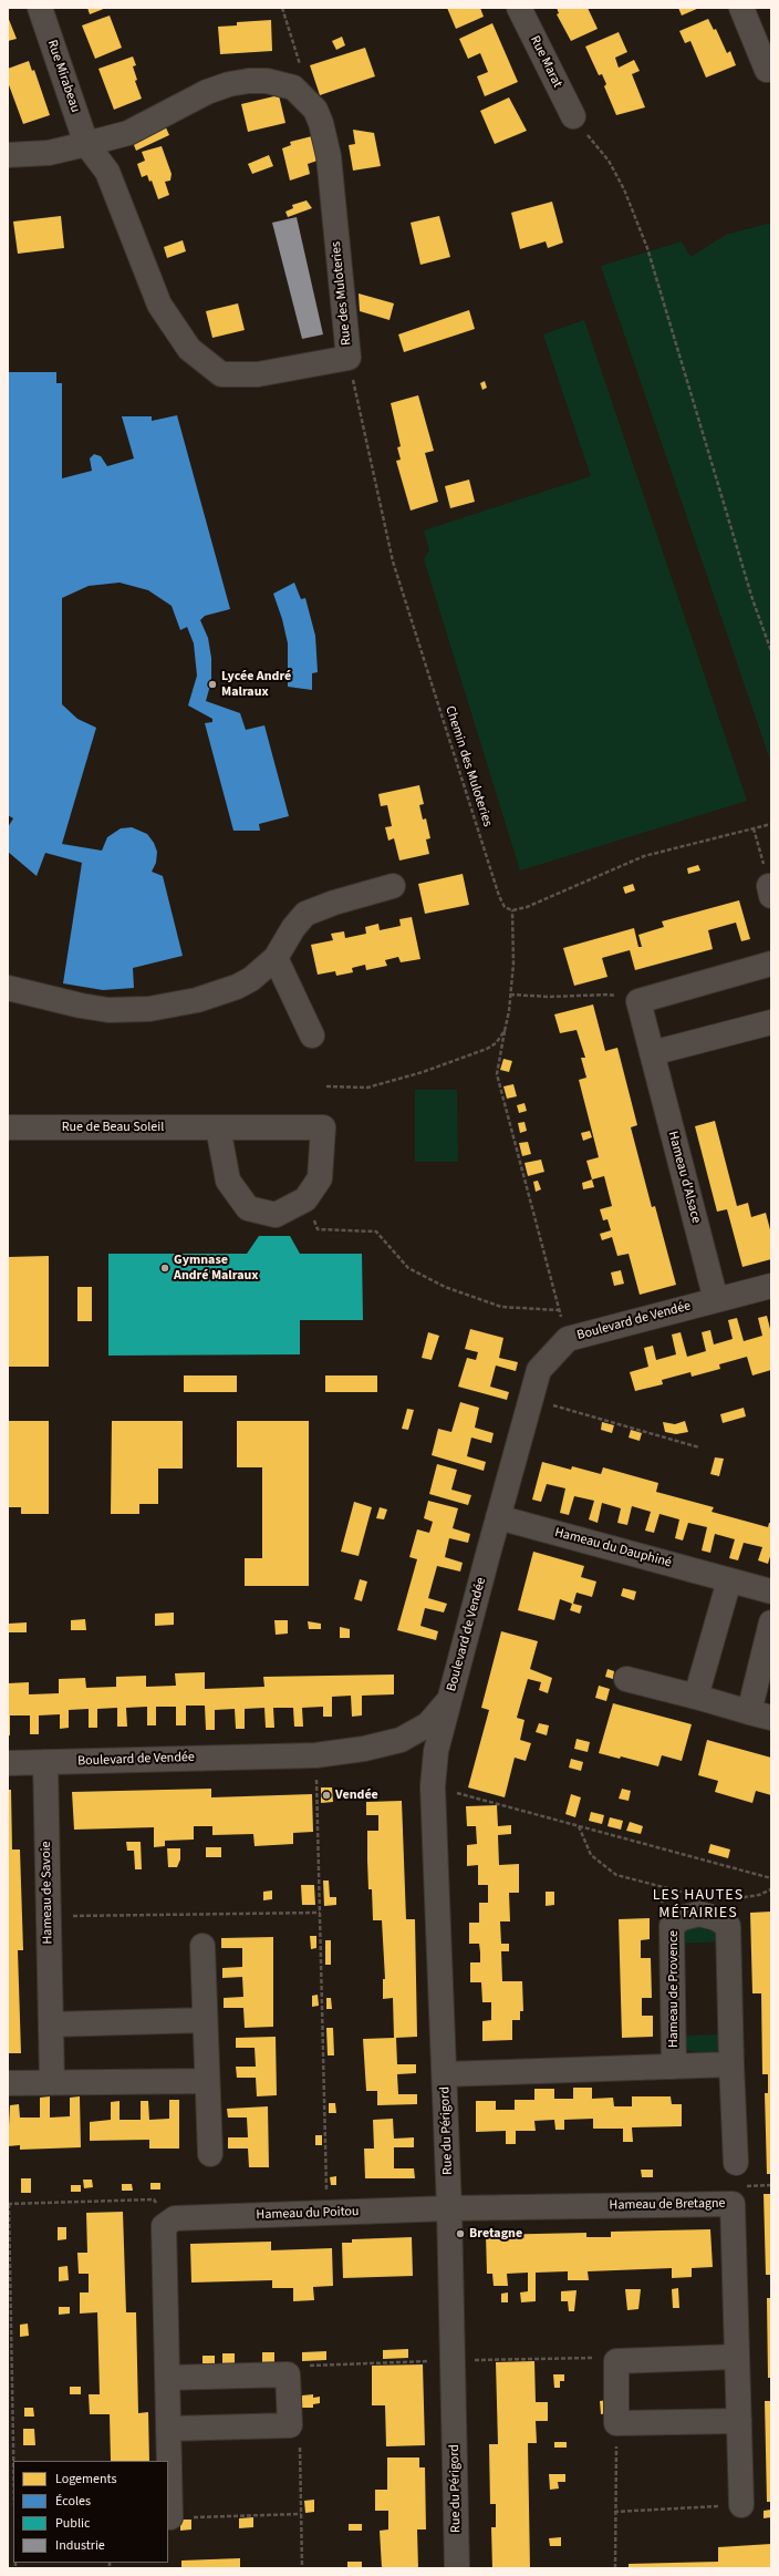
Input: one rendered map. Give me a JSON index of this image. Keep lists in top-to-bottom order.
{
  "streets": {
    "street": [
      "Rue Marat",
      "Rue Mirabeau",
      "Rue des Muloteries",
      "Rue de Beau Soleil",
      "Hameau d'Alsace",
      "Boulevard de Vendée",
      "Hameau du Dauphiné",
      "Hameau de Savoie",
      "Hameau de Provence",
      "Rue du Périgord",
      "Hameau de Bretagne",
      "Hameau du Poitou"
    ],
    "path": ["Chemin des Muloteries"]
  },
  "crossings": [
    ["Rue Mirabeau", "Rue des Muloteries"],
    ["Rue des Muloteries", "Chemin des Muloteries"],
    ["Hameau d'Alsace", "Boulevard de Vendée"],
    ["Boulevard de Vendée", "Hameau du Dauphiné"],
    ["Boulevard de Vendée", "Hameau de Savoie"],
    ["Boulevard de Vendée", "Rue du Périgord"],
    ["Hameau de Provence", "Rue du Périgord"],
    ["Rue du Périgord", "Hameau de Bretagne"],
    ["Rue du Périgord", "Hameau du Poitou"],
    ["Hameau de Bretagne", "Hameau du Poitou"]
  ],
  "districts": ["LES HAUTES MÉTAIRIES"],
  "places": [
    "Lycée André Malraux",
    "Gymnase André Malraux",
    "Vendée",
    "Bretagne"
  ],
  "legend": [
    "Logements",
    "Écoles",
    "Public",
    "Industrie"
  ]
}
